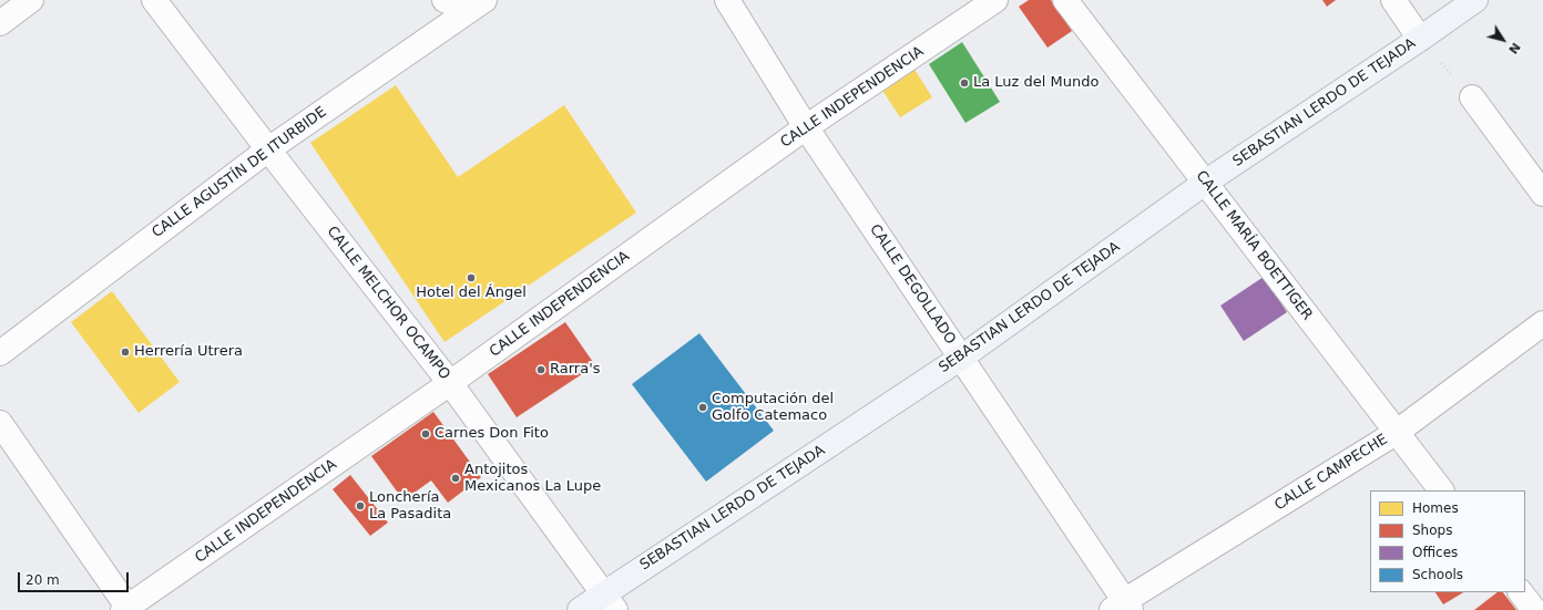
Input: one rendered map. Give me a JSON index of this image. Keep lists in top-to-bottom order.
{
  "streets": {
    "main road": ["SEBASTIAN LERDO DE TEJADA"],
    "street": [
      "CALLE INDEPENDENCIA",
      "CALLE AGUSTÍN DE ITURBIDE",
      "CALLE MARÍA BOETTIGER",
      "CALLE DEGOLLADO",
      "CALLE MELCHOR OCAMPO",
      "CALLE CAMPECHE"
    ]
  },
  "crossings": [
    ["CALLE INDEPENDENCIA", "CALLE DEGOLLADO"],
    ["CALLE INDEPENDENCIA", "CALLE MELCHOR OCAMPO"],
    ["SEBASTIAN LERDO DE TEJADA", "CALLE MARÍA BOETTIGER"],
    ["SEBASTIAN LERDO DE TEJADA", "CALLE DEGOLLADO"],
    ["SEBASTIAN LERDO DE TEJADA", "CALLE MELCHOR OCAMPO"],
    ["CALLE AGUSTÍN DE ITURBIDE", "CALLE MELCHOR OCAMPO"],
    ["CALLE MARÍA BOETTIGER", "CALLE CAMPECHE"],
    ["CALLE DEGOLLADO", "CALLE CAMPECHE"]
  ],
  "places": [
    "La Luz del Mundo",
    "Hotel del Ángel",
    "Herrería Utrera",
    "Rarra's",
    "Computación del Golfo Catemaco",
    "Carnes Don Fito",
    "Antojitos Mexicanos La Lupe",
    "Lonchería La Pasadita"
  ],
  "legend": [
    "Homes",
    "Shops",
    "Offices",
    "Schools"
  ],
  "scale_bar": "20 m",
  "north": "bottom right"
}
